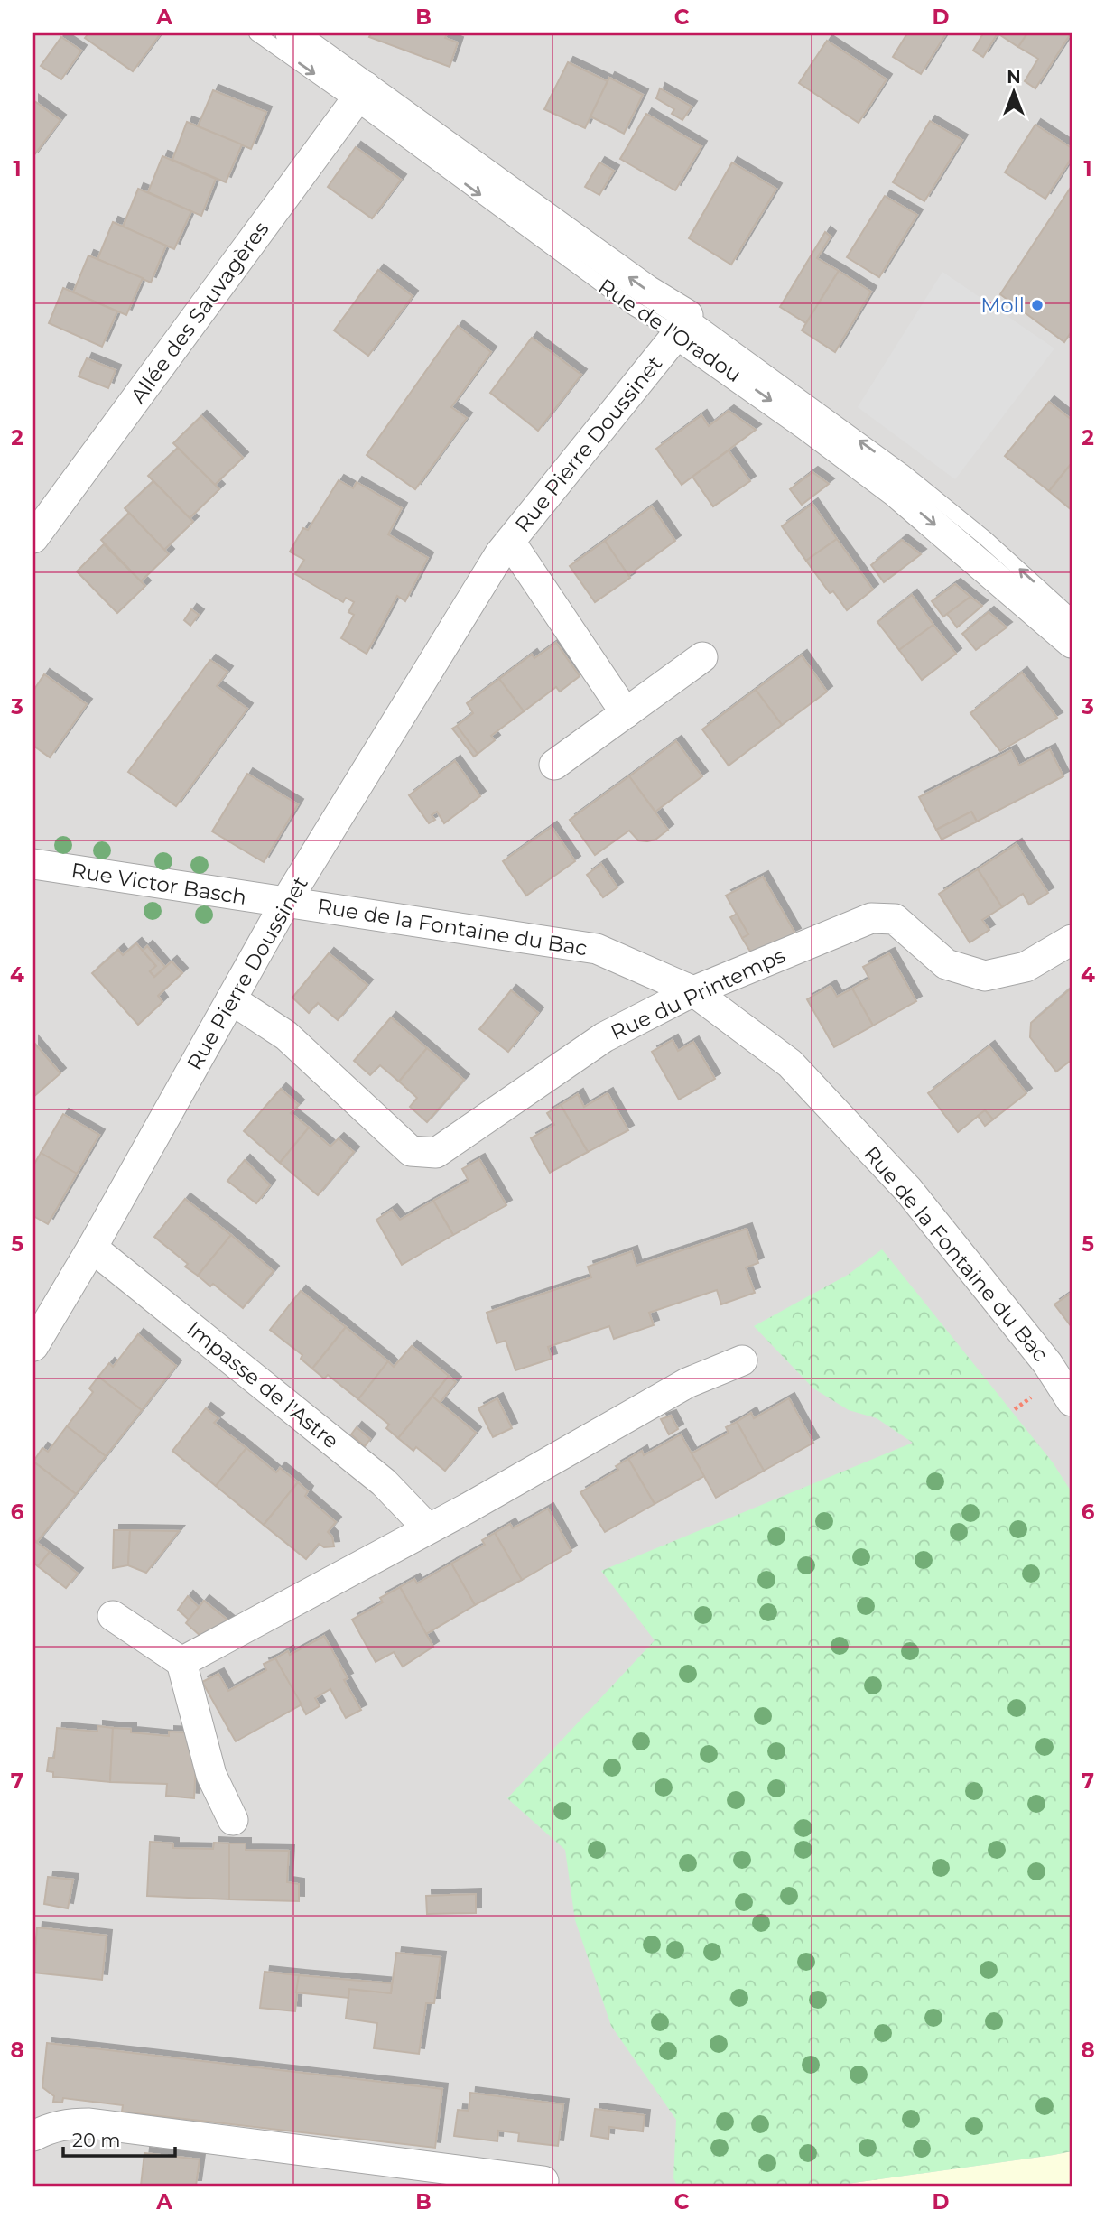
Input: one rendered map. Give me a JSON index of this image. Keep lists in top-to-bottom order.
{
  "streets": {
    "street": [
      "Allée des Sauvagères",
      "Rue de l'Oradou",
      "Rue Pierre Doussinet",
      "Rue Victor Basch",
      "Rue de la Fontaine du Bac",
      "Rue du Printemps",
      "Impasse de l'Astre"
    ]
  },
  "crossings": [
    ["Allée des Sauvagères", "Rue de l'Oradou"],
    ["Rue de l'Oradou", "Rue Pierre Doussinet"],
    ["Rue Pierre Doussinet", "Rue Victor Basch"],
    ["Rue Pierre Doussinet", "Rue de la Fontaine du Bac"],
    ["Rue Pierre Doussinet", "Rue du Printemps"],
    ["Rue Pierre Doussinet", "Impasse de l'Astre"],
    ["Rue Victor Basch", "Rue de la Fontaine du Bac"],
    ["Rue de la Fontaine du Bac", "Rue du Printemps"]
  ],
  "places": ["Moll"],
  "scale_bar": "20 m",
  "north": "top",
  "grid": {
    "columns": [
      "A",
      "B",
      "C",
      "D"
    ],
    "rows": [
      "1",
      "2",
      "3",
      "4",
      "5",
      "6",
      "7",
      "8"
    ]
  }
}
